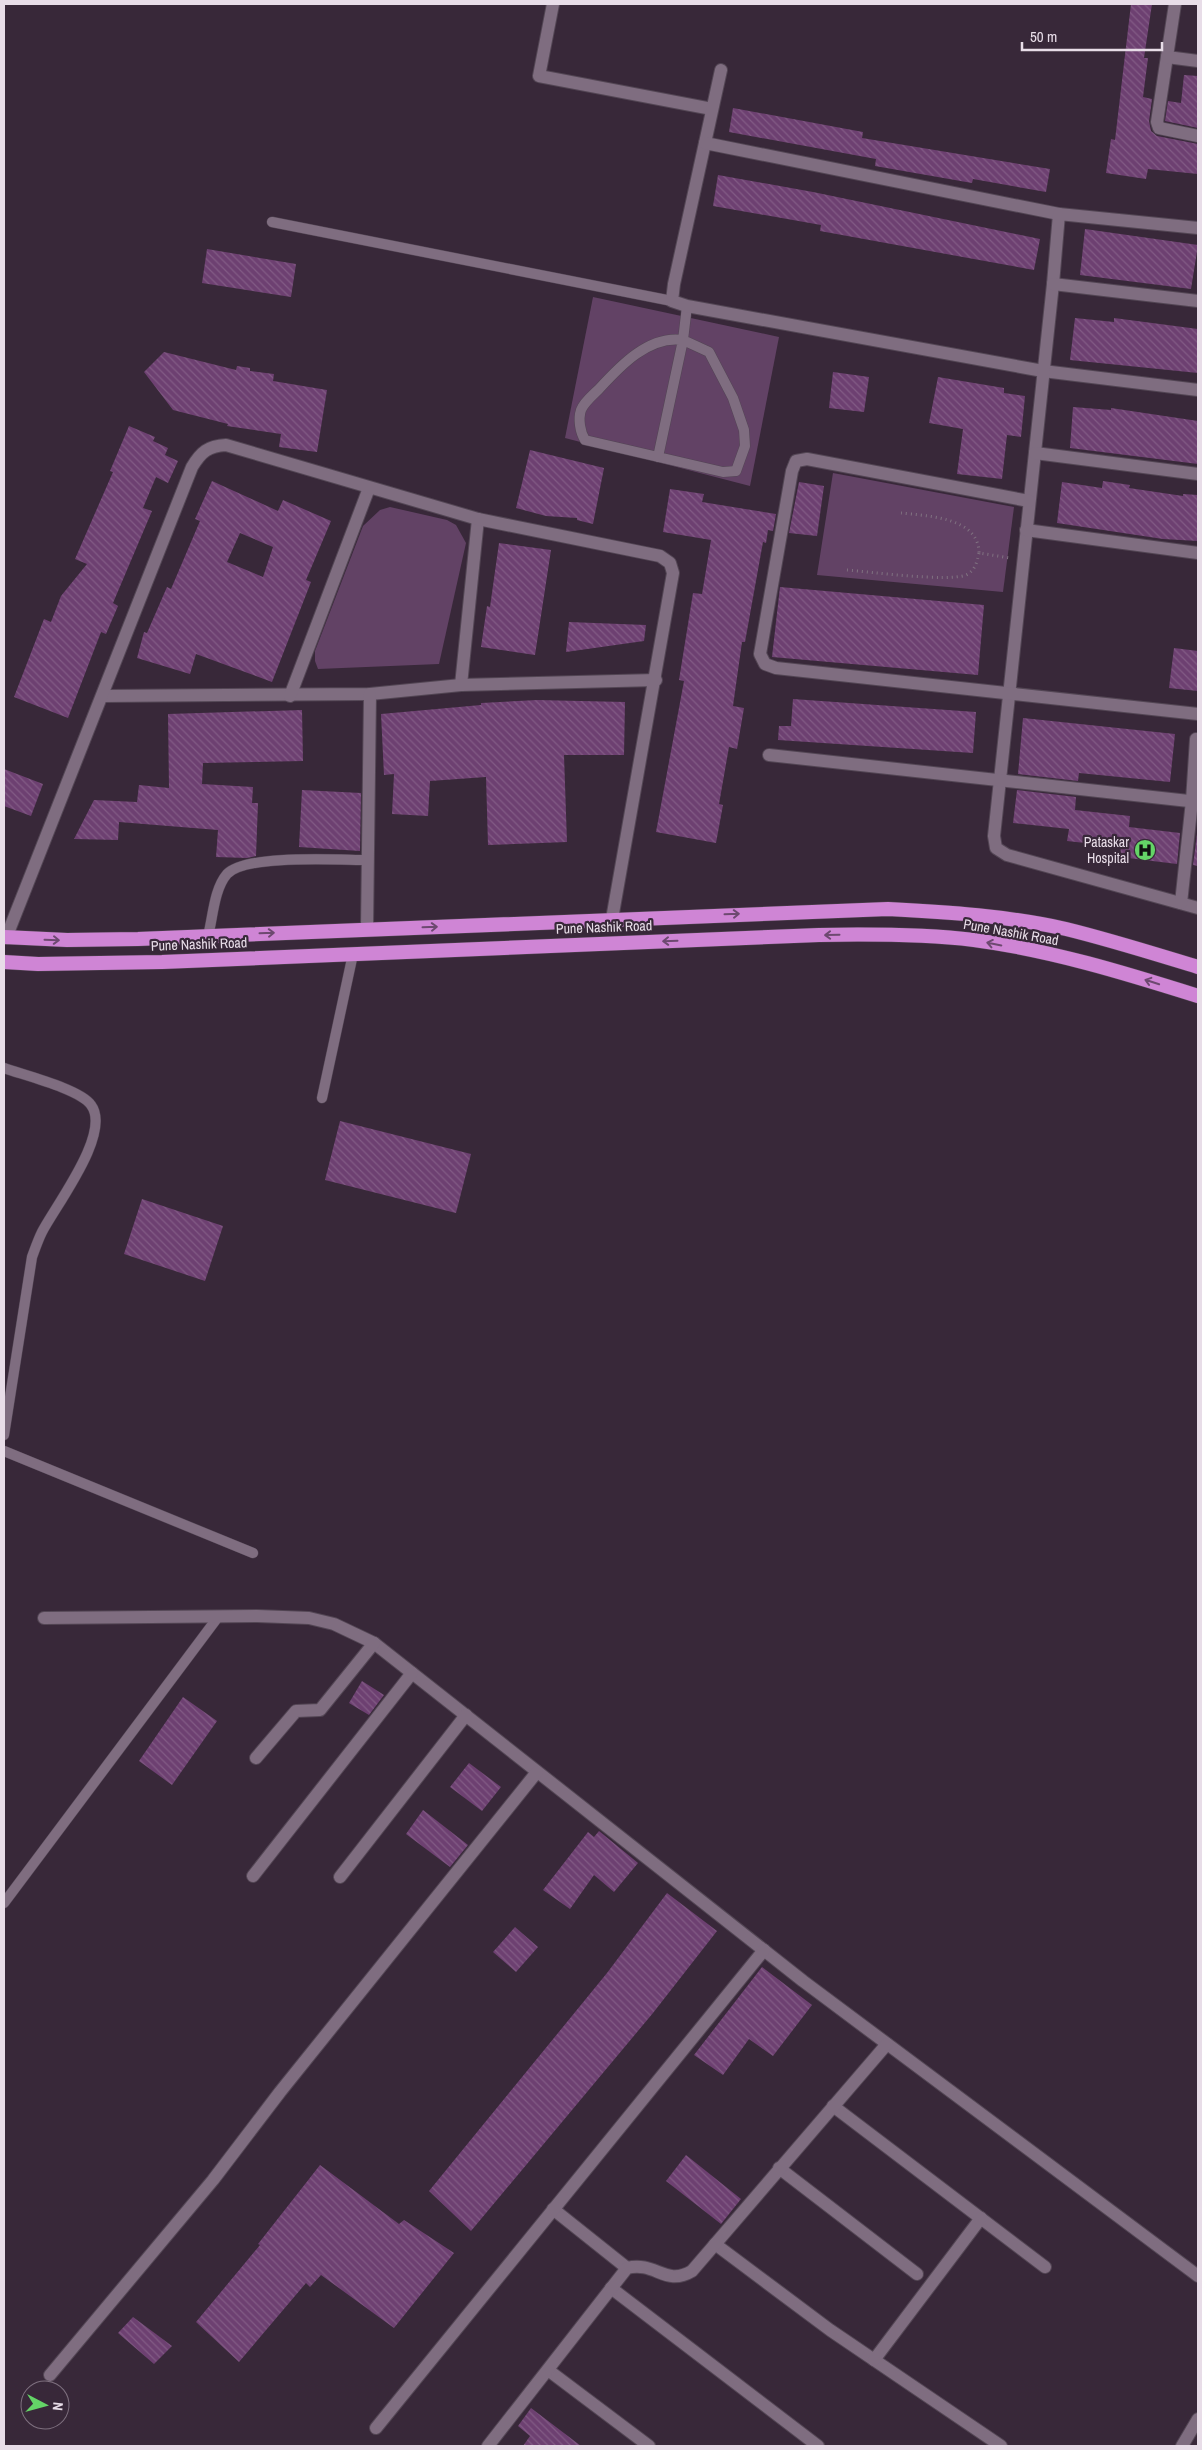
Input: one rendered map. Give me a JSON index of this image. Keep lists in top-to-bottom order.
{
  "streets": {
    "highway": ["Pune Nashik Road"]
  },
  "places": {
    "hospital": ["Pataskar Hospital"]
  },
  "scale_bar": "50 m",
  "north": "right"
}
